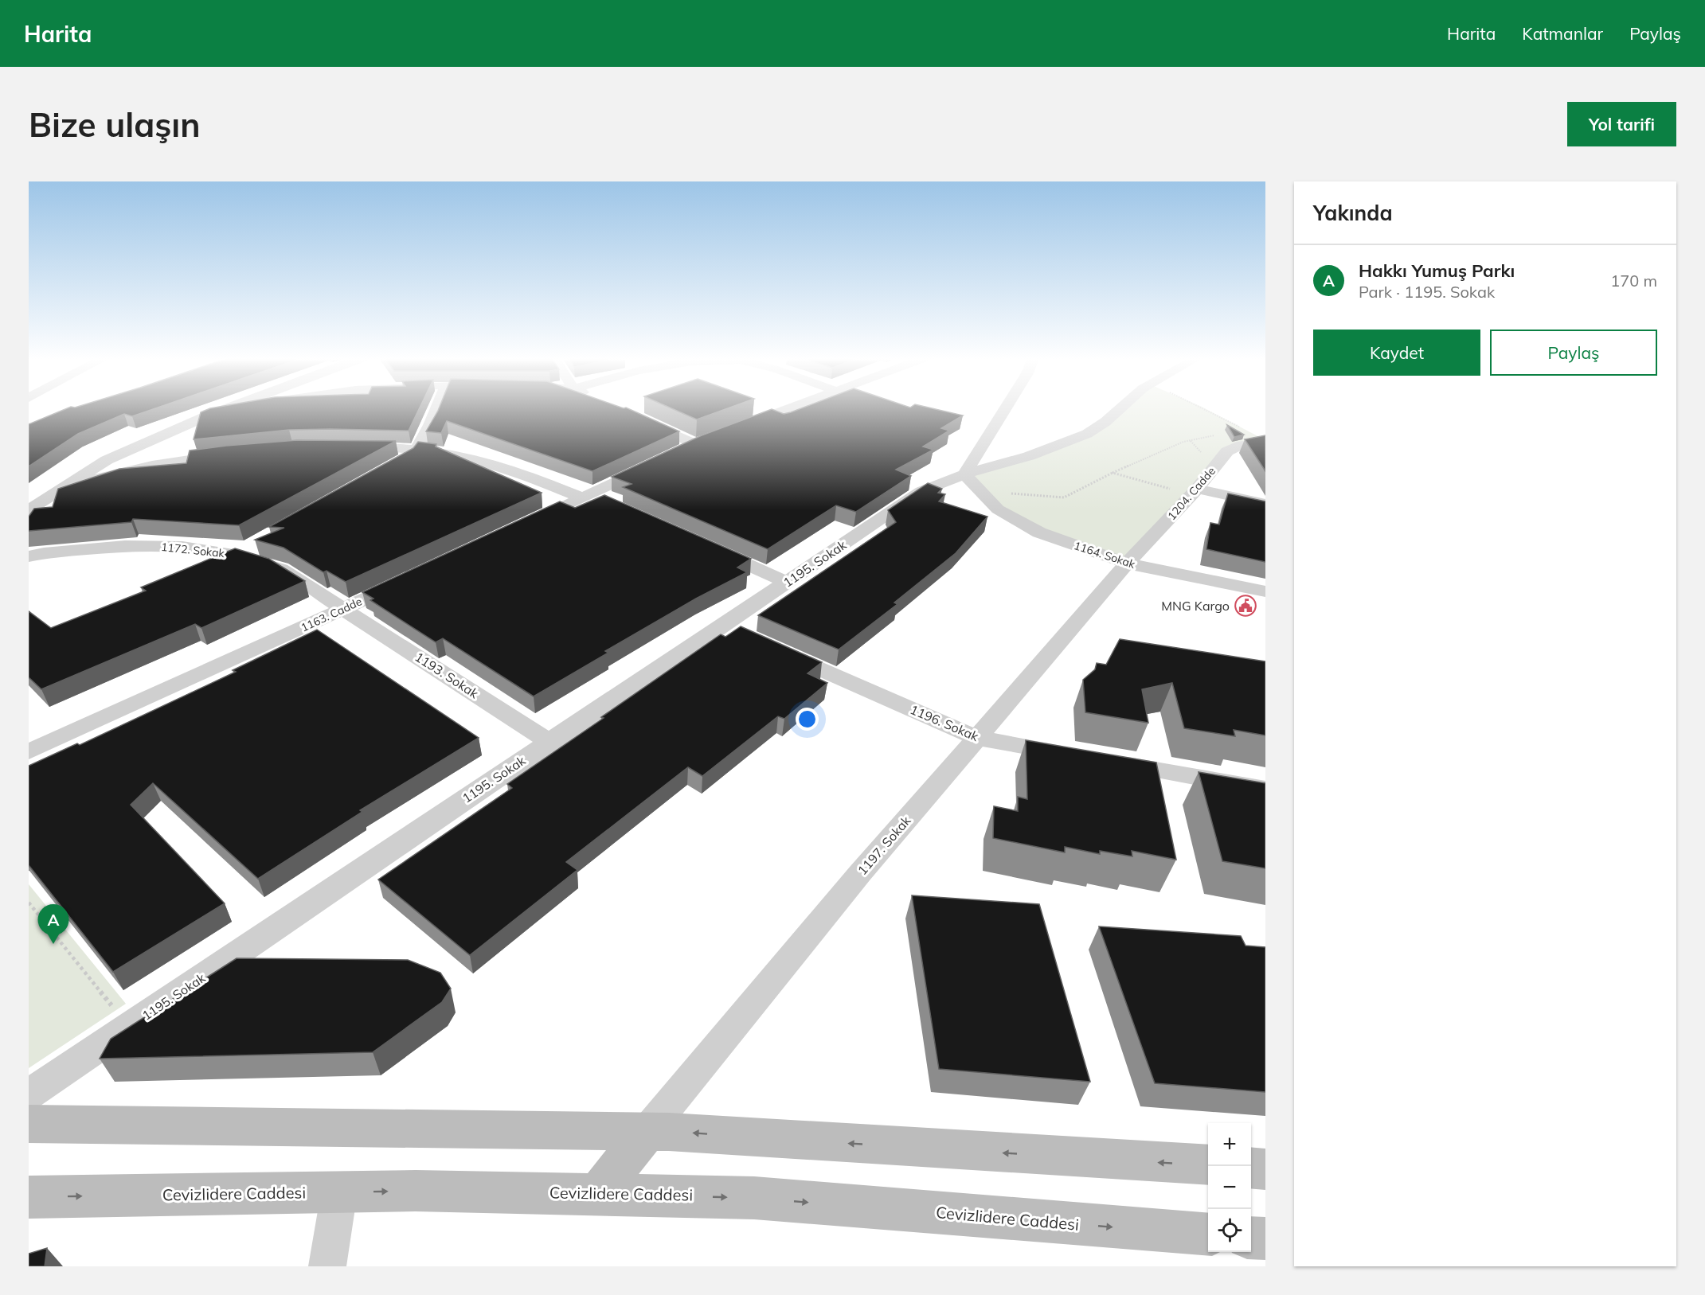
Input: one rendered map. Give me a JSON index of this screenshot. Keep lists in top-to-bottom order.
{
  "streets": {
    "main road": ["Cevizlidere Caddesi"],
    "street": [
      "1204. Cadde",
      "1172. Sokak",
      "1164. Sokak",
      "1195. Sokak",
      "1163. Cadde",
      "1193. Sokak",
      "1196. Sokak",
      "1197. Sokak"
    ]
  },
  "crossings": [
    ["1204. Cadde", "1164. Sokak"],
    ["1204. Cadde", "1197. Sokak"],
    ["1172. Sokak", "1163. Cadde"],
    ["1172. Sokak", "1193. Sokak"],
    ["1164. Sokak", "1195. Sokak"],
    ["1164. Sokak", "1197. Sokak"],
    ["1195. Sokak", "1193. Sokak"],
    ["1163. Cadde", "1193. Sokak"],
    ["1196. Sokak", "1197. Sokak"]
  ],
  "places": {
    "public building": ["MNG Kargo"]
  },
  "page": {
    "header": "Harita",
    "nav": ["Harita", "Katmanlar", "Paylaş"],
    "buttons": [
      "Yol tarifi",
      ["Kaydet", "Paylaş"]
    ],
    "title": "Bize ulaşın",
    "heading": "Yakında",
    "list": [
      {
        "mark": "A",
        "name": "Hakkı Yumuş Parkı",
        "note": "Park · 1195. Sokak",
        "value": "170 m"
      }
    ],
    "pins": "A",
    "map_buttons": ["+", "−"]
  }
}
